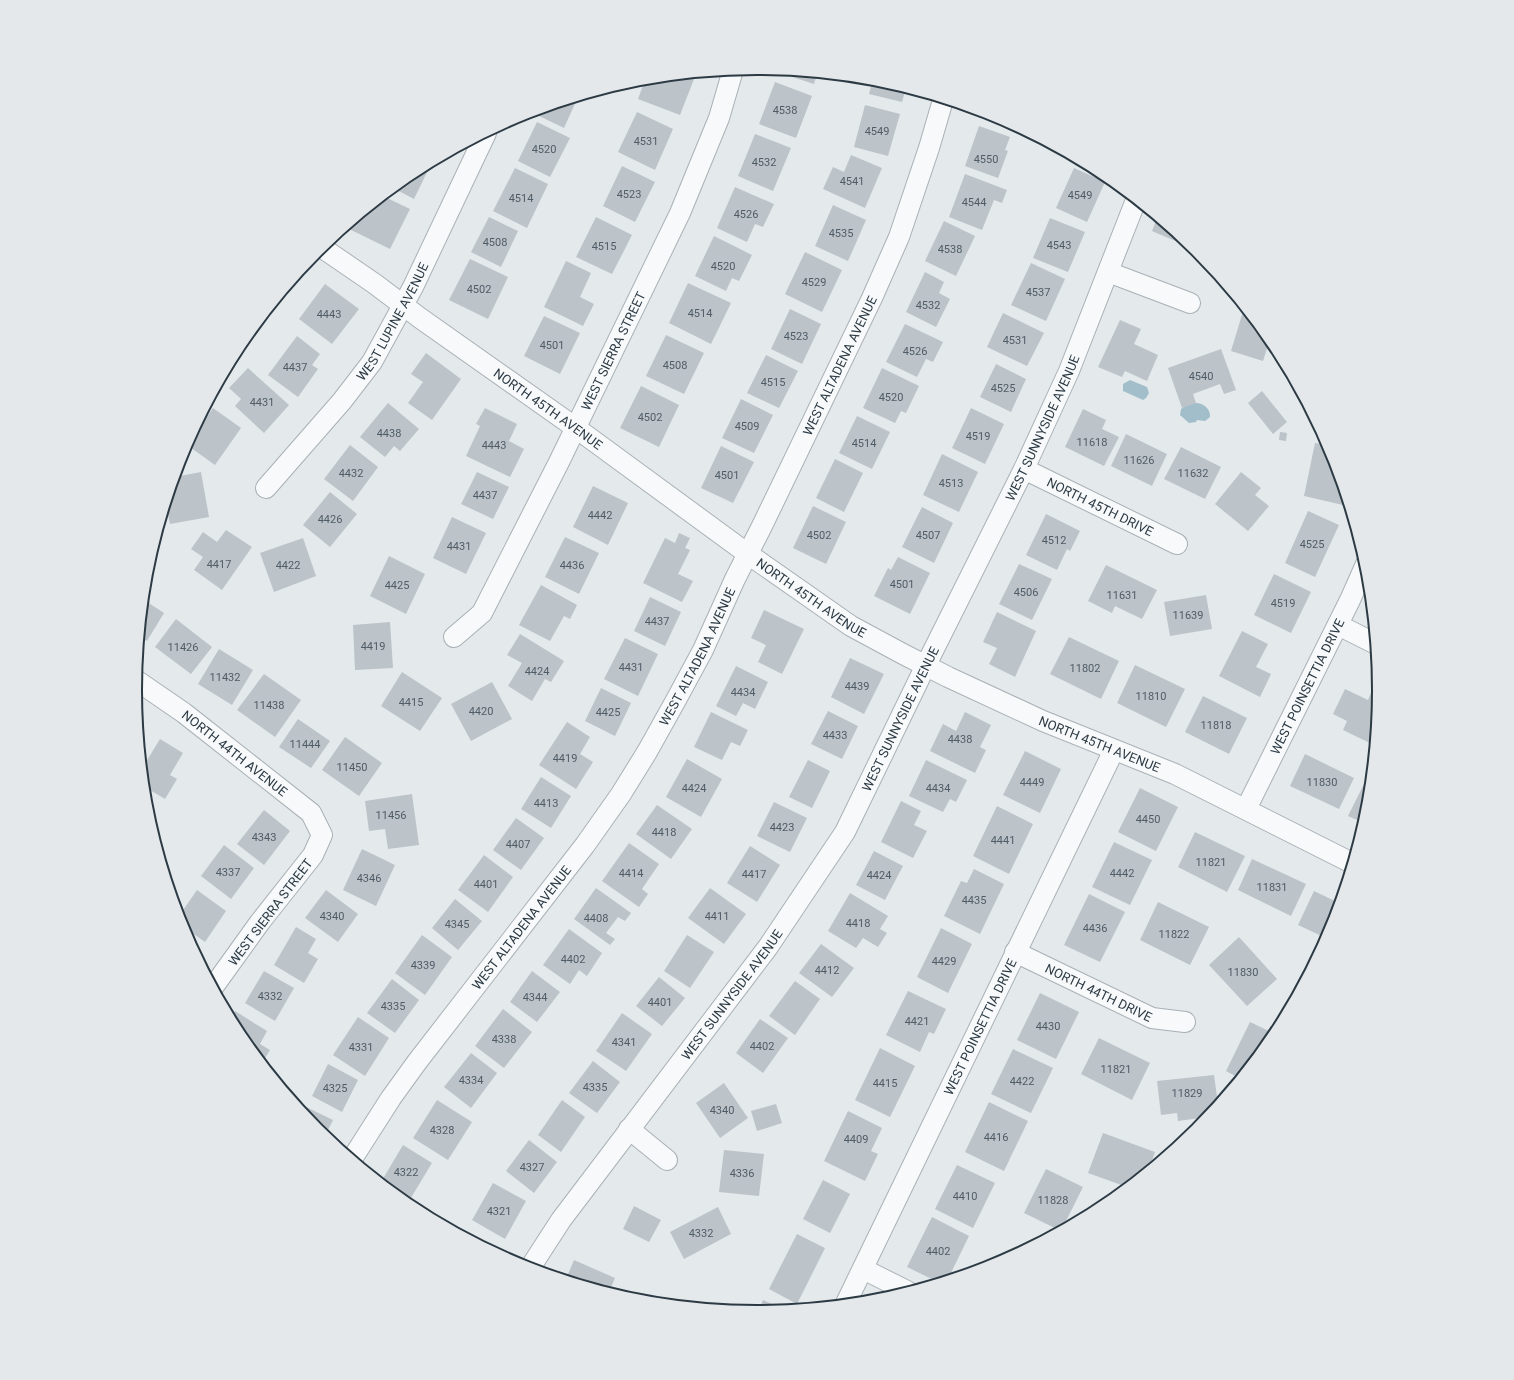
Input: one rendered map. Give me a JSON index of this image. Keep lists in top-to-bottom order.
{
  "streets": {
    "street": [
      "WEST LUPINE AVENUE",
      "WEST SIERRA STREET",
      "WEST ALTADENA AVENUE",
      "NORTH 45TH AVENUE",
      "WEST SUNNYSIDE AVENUE",
      "NORTH 45TH DRIVE",
      "WEST POINSETTIA DRIVE",
      "NORTH 44TH AVENUE",
      "NORTH 44TH DRIVE"
    ]
  },
  "crossings": [
    ["WEST LUPINE AVENUE", "NORTH 45TH AVENUE"],
    ["WEST SIERRA STREET", "NORTH 45TH AVENUE"],
    ["WEST SIERRA STREET", "NORTH 44TH AVENUE"],
    ["WEST ALTADENA AVENUE", "NORTH 45TH AVENUE"],
    ["NORTH 45TH AVENUE", "WEST SUNNYSIDE AVENUE"],
    ["NORTH 45TH AVENUE", "WEST POINSETTIA DRIVE"],
    ["WEST SUNNYSIDE AVENUE", "NORTH 45TH DRIVE"],
    ["WEST POINSETTIA DRIVE", "NORTH 44TH DRIVE"]
  ],
  "house_numbers": [
    "4538",
    "4549",
    "4531",
    "4520",
    "4550",
    "4532",
    "4541",
    "4523",
    "4549",
    "4514",
    "4544",
    "4526",
    "4535",
    "4508",
    "4543",
    "4515",
    "4538",
    "4520",
    "4529",
    "4502",
    "4537",
    "4532",
    "4514",
    "4443",
    "4523",
    "4531",
    "4501",
    "4526",
    "4508",
    "4437",
    "4540",
    "4515",
    "4525",
    "4520",
    "4431",
    "4502",
    "4509",
    "4438",
    "4519",
    "11618",
    "4514",
    "4443",
    "11626",
    "4432",
    "11632",
    "4501",
    "4513",
    "4437",
    "4442",
    "4426",
    "4502",
    "4507",
    "4512",
    "4525",
    "4431",
    "4417",
    "4422",
    "4436",
    "4501",
    "4425",
    "4506",
    "11631",
    "4519",
    "11639",
    "4437",
    "4419",
    "11426",
    "4431",
    "11802",
    "4424",
    "11432",
    "4439",
    "4434",
    "11810",
    "4415",
    "11438",
    "4420",
    "4425",
    "11818",
    "4433",
    "4438",
    "11444",
    "4419",
    "11450",
    "4449",
    "11830",
    "4424",
    "4434",
    "4413",
    "11456",
    "4450",
    "4423",
    "4418",
    "4343",
    "4441",
    "4407",
    "11821",
    "4337",
    "4414",
    "4442",
    "4417",
    "4424",
    "4346",
    "4401",
    "11831",
    "4435",
    "4340",
    "4411",
    "4408",
    "4418",
    "4345",
    "4436",
    "11822",
    "4402",
    "4429",
    "4339",
    "4412",
    "11830",
    "4332",
    "4344",
    "4401",
    "4335",
    "4421",
    "4430",
    "4338",
    "4341",
    "4402",
    "4331",
    "11821",
    "4334",
    "4422",
    "4415",
    "4335",
    "4325",
    "11829",
    "4340",
    "4328",
    "4416",
    "4409",
    "4327",
    "4322",
    "4336",
    "4410",
    "11828",
    "4321",
    "4332",
    "4402"
  ]
}
